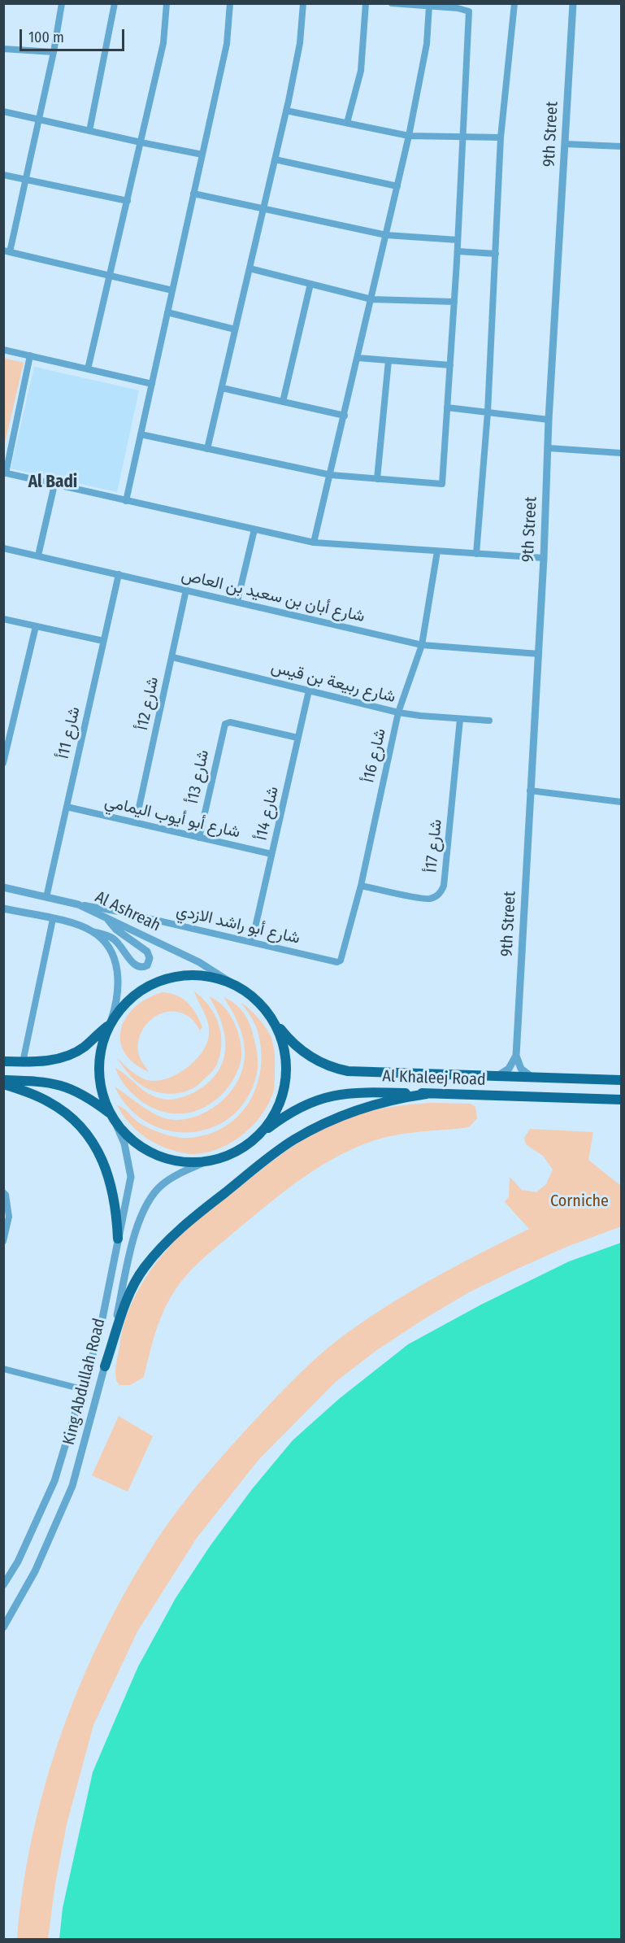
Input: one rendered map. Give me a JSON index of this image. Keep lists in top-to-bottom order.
{
  "streets": {
    "main road": ["Al Khaleej Road"],
    "street": [
      "9th Street",
      "شارع أبان بن سعيد بن العاص",
      "شارع ربيعة بن قيس",
      "شارع 12أ",
      "شارع 11أ",
      "شارع 16أ",
      "شارع 13أ",
      "شارع 14أ",
      "شارع أبو أيوب اليمامي",
      "شارع 17أ",
      "Al Ashreah",
      "شارع أبو راشد الازدي",
      "King Abdullah Road"
    ]
  },
  "crossings": [
    ["9th Street", "شارع أبان بن سعيد بن العاص"],
    ["شارع أبان بن سعيد بن العاص", "شارع 12أ"],
    ["شارع أبان بن سعيد بن العاص", "شارع 11أ"],
    ["شارع أبان بن سعيد بن العاص", "شارع 16أ"],
    ["شارع ربيعة بن قيس", "شارع 12أ"],
    ["شارع ربيعة بن قيس", "شارع 16أ"],
    ["شارع ربيعة بن قيس", "شارع 14أ"],
    ["شارع ربيعة بن قيس", "شارع 17أ"],
    ["شارع 12أ", "شارع أبو أيوب اليمامي"],
    ["شارع 11أ", "شارع أبو أيوب اليمامي"],
    ["شارع 11أ", "Al Ashreah"],
    ["شارع 16أ", "شارع 17أ"],
    ["شارع 16أ", "شارع أبو راشد الازدي"],
    ["شارع 13أ", "شارع 14أ"],
    ["شارع 13أ", "شارع أبو أيوب اليمامي"],
    ["شارع 14أ", "شارع أبو أيوب اليمامي"],
    ["شارع 14أ", "شارع أبو راشد الازدي"],
    ["Al Ashreah", "شارع أبو راشد الازدي"],
    ["Al Ashreah", "Al Khaleej Road"],
    ["Al Khaleej Road", "King Abdullah Road"]
  ],
  "districts": ["Al Badi"],
  "parks": ["Corniche"],
  "scale_bar": "100 m"
}
